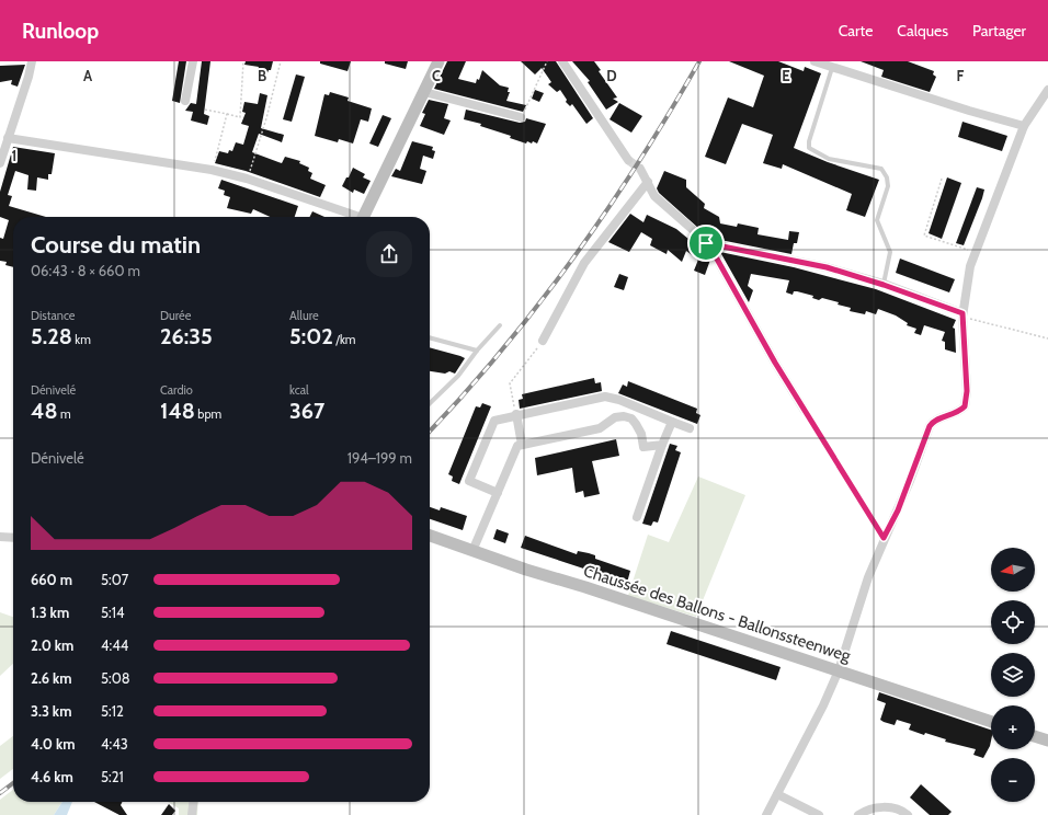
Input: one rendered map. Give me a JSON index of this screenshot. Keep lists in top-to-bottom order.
{
  "streets": {
    "street": ["Chaussée des Ballons - Ballonssteenweg"]
  },
  "north": "left",
  "page": {
    "header": "Runloop",
    "nav": ["Carte", "Calques", "Partager"],
    "heading": ["Course du matin", "06:43 · 8 × 660 m"],
    "stats": [
      ["Distance", "5.28 km"],
      ["Durée", "26:35"],
      ["Allure", "5:02 /km"],
      ["Dénivelé", "48 m"],
      ["Cardio", "148 bpm"],
      ["kcal", "367"]
    ],
    "chart": ["Dénivelé", "194–199 m"],
    "map_buttons": ["+", "−"],
    "list": [
      {
        "name": "660 m",
        "note": "5:07"
      },
      {
        "name": "1.3 km",
        "note": "5:14"
      },
      {
        "name": "2.0 km",
        "note": "4:44"
      },
      {
        "name": "2.6 km",
        "note": "5:08"
      },
      {
        "name": "3.3 km",
        "note": "5:12"
      },
      {
        "name": "4.0 km",
        "note": "4:43"
      },
      {
        "name": "4.6 km",
        "note": "5:21"
      }
    ]
  },
  "grid": {
    "columns": [
      "A",
      "B",
      "C",
      "D",
      "E",
      "F"
    ],
    "rows": ["1"]
  }
}
